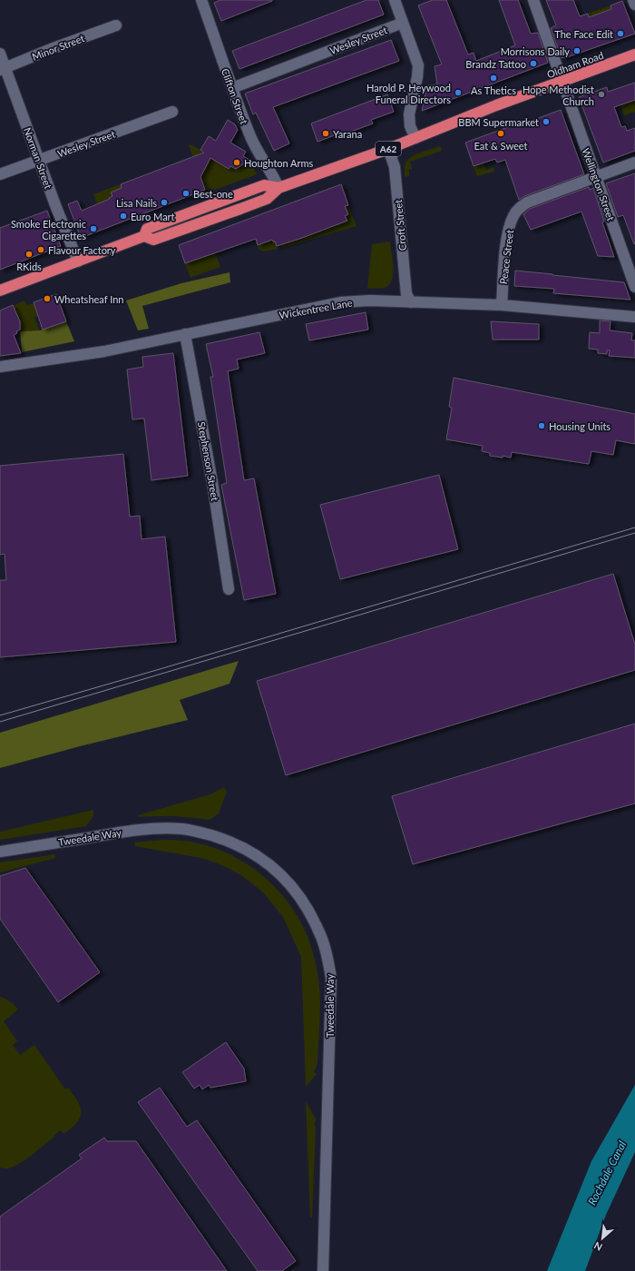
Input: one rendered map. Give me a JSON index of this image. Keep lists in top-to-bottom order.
{
  "streets": {
    "highway": ["Oldham Road", "A62"],
    "street": [
      "Wesley Street",
      "Minor Street",
      "Clifton Street",
      "Norman Street",
      "Wellington Street",
      "Croft Street",
      "Peace Street",
      "Wickentree Lane",
      "Stephenson Street",
      "Tweedale Way"
    ]
  },
  "crossings": [
    ["Wesley Street", "Clifton Street"],
    ["Wesley Street", "Norman Street"],
    ["Minor Street", "Norman Street"],
    ["Oldham Road", "Clifton Street"],
    ["Oldham Road", "Norman Street"],
    ["Oldham Road", "Wellington Street"],
    ["Oldham Road", "Croft Street"],
    ["Wellington Street", "Peace Street"],
    ["Croft Street", "Wickentree Lane"],
    ["Peace Street", "Wickentree Lane"],
    ["Wickentree Lane", "Stephenson Street"]
  ],
  "water": ["Rochdale Canal"],
  "places": [
    "The Face Edit",
    "Morrisons Daily",
    "Brandz Tattoo",
    "As Thetics",
    "Harold P. Heywood Funeral Directors",
    "Hope Methodist Church",
    "BBM Supermarket",
    "Yarana",
    "Eat & Sweet",
    "Houghton Arms",
    "Best-one",
    "Lisa Nails",
    "Euro Mart",
    "Smoke Electronic Cigarettes",
    "Flavour Factory",
    "RKids",
    "Wheatsheaf Inn",
    "Housing Units"
  ],
  "north": "bottom left"
}
